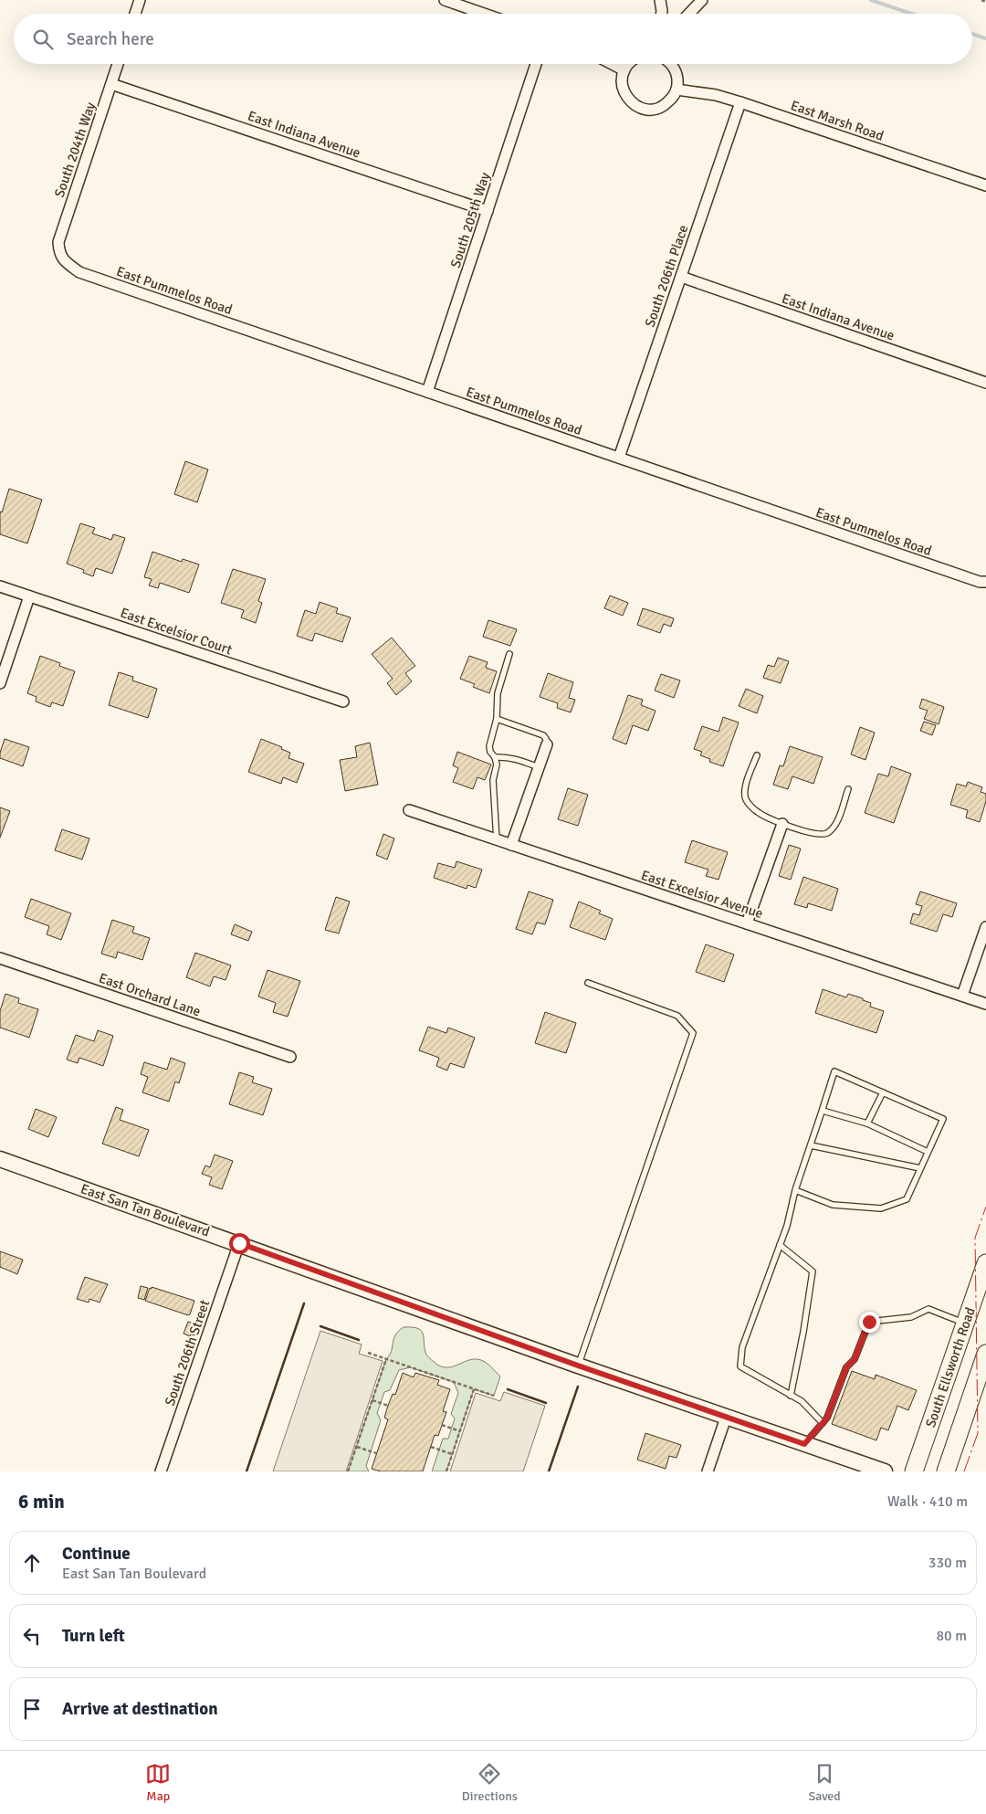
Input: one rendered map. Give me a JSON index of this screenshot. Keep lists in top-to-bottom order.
{
  "streets": {
    "main road": ["South Ellsworth Road"],
    "street": [
      "East Marsh Road",
      "East Indiana Avenue",
      "South 204th Way",
      "South 205th Way",
      "South 206th Place",
      "East Pummelos Road",
      "East Excelsior Court",
      "East Excelsior Avenue",
      "East Orchard Lane",
      "East San Tan Boulevard",
      "South 206th Street"
    ]
  },
  "crossings": [
    ["East Marsh Road", "South 206th Place"],
    ["East Indiana Avenue", "South 204th Way"],
    ["East Indiana Avenue", "South 205th Way"],
    ["East Indiana Avenue", "South 206th Place"],
    ["South 204th Way", "East Pummelos Road"],
    ["South 205th Way", "East Pummelos Road"],
    ["South 206th Place", "East Pummelos Road"],
    ["East San Tan Boulevard", "South 206th Street"]
  ],
  "page": {
    "search": "Search here",
    "heading": ["6 min", "Walk · 410 m"],
    "list": [
      ["Continue", "East San Tan Boulevard", "330 m"],
      ["Turn left", "80 m"],
      "Arrive at destination"
    ],
    "nav": ["Map", "Directions", "Saved"]
  }
}
